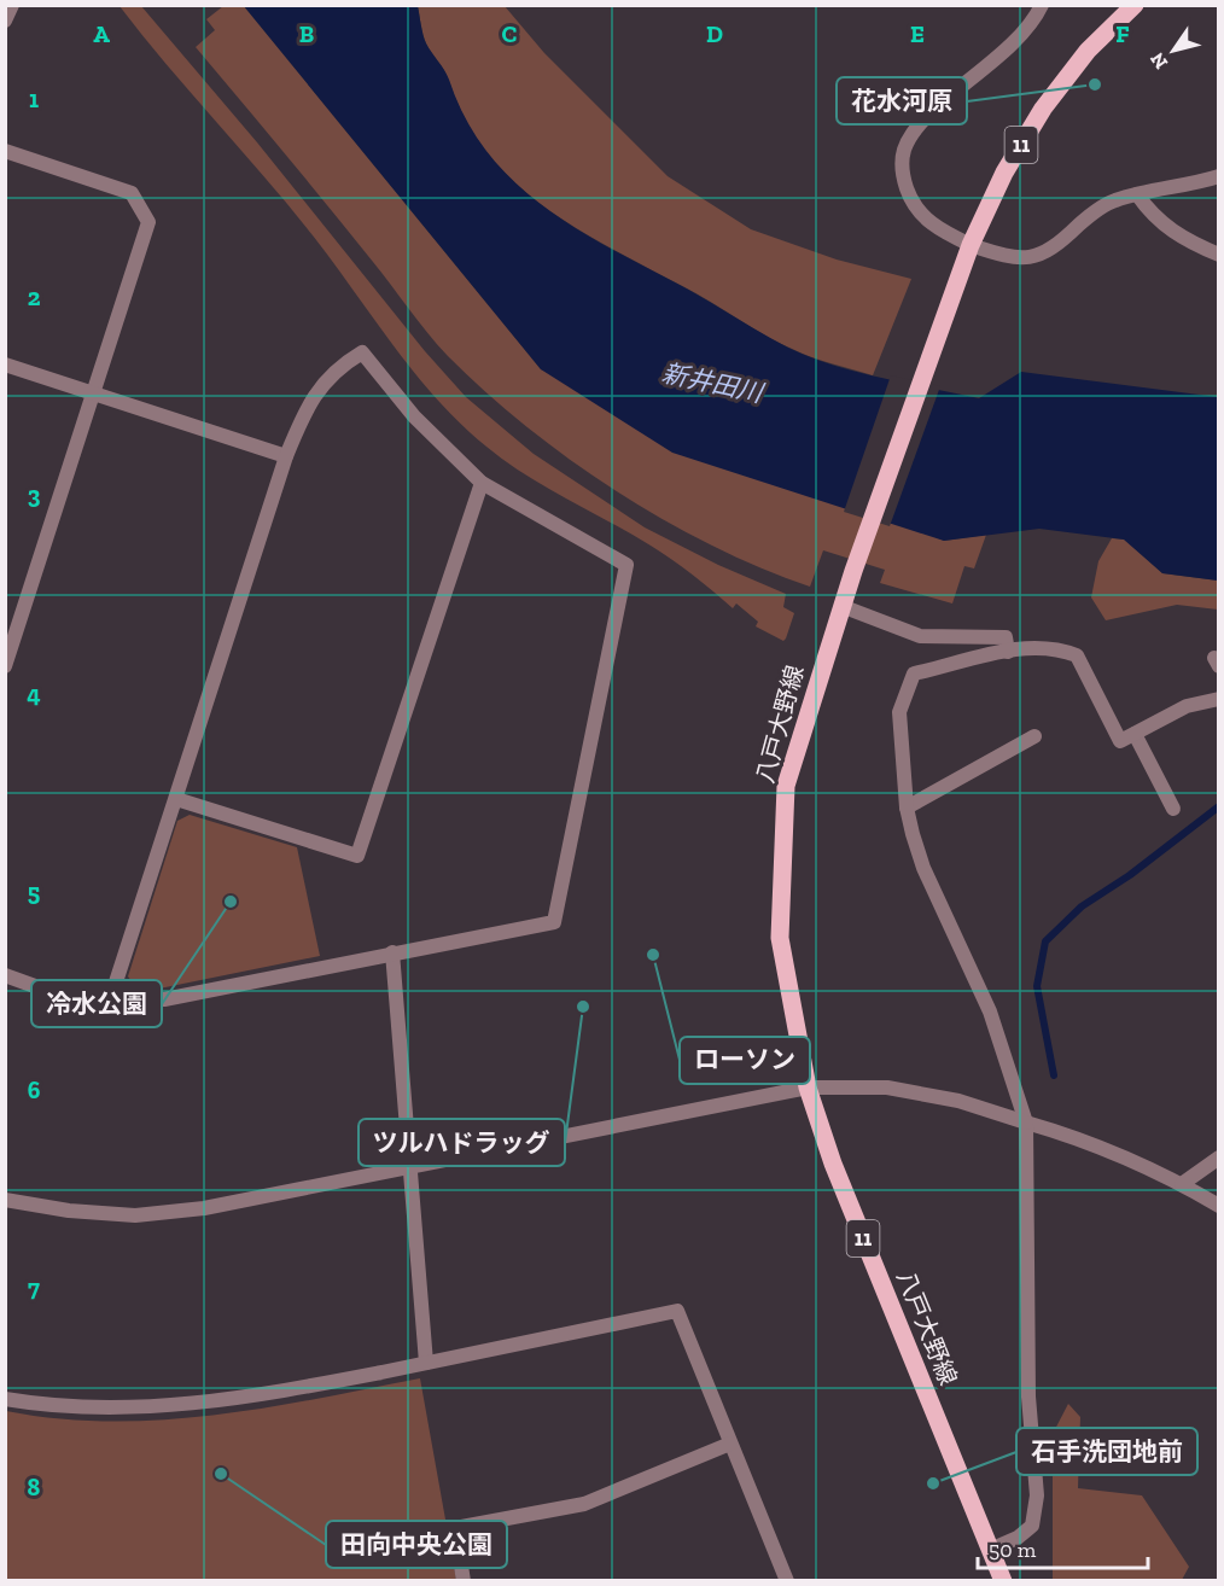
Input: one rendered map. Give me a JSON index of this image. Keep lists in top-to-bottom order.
{
  "streets": {
    "main road": ["11", "八戸大野線"]
  },
  "water": ["新井田川"],
  "places": [
    "花水河原",
    "冷水公園",
    "ローソン",
    "ツルハドラッグ",
    "田向中央公園",
    "石手洗団地前"
  ],
  "scale_bar": "50 m",
  "north": "bottom left",
  "grid": {
    "columns": [
      "A",
      "B",
      "C",
      "D",
      "E",
      "F"
    ],
    "rows": [
      "1",
      "2",
      "3",
      "4",
      "5",
      "6",
      "7",
      "8"
    ]
  }
}
